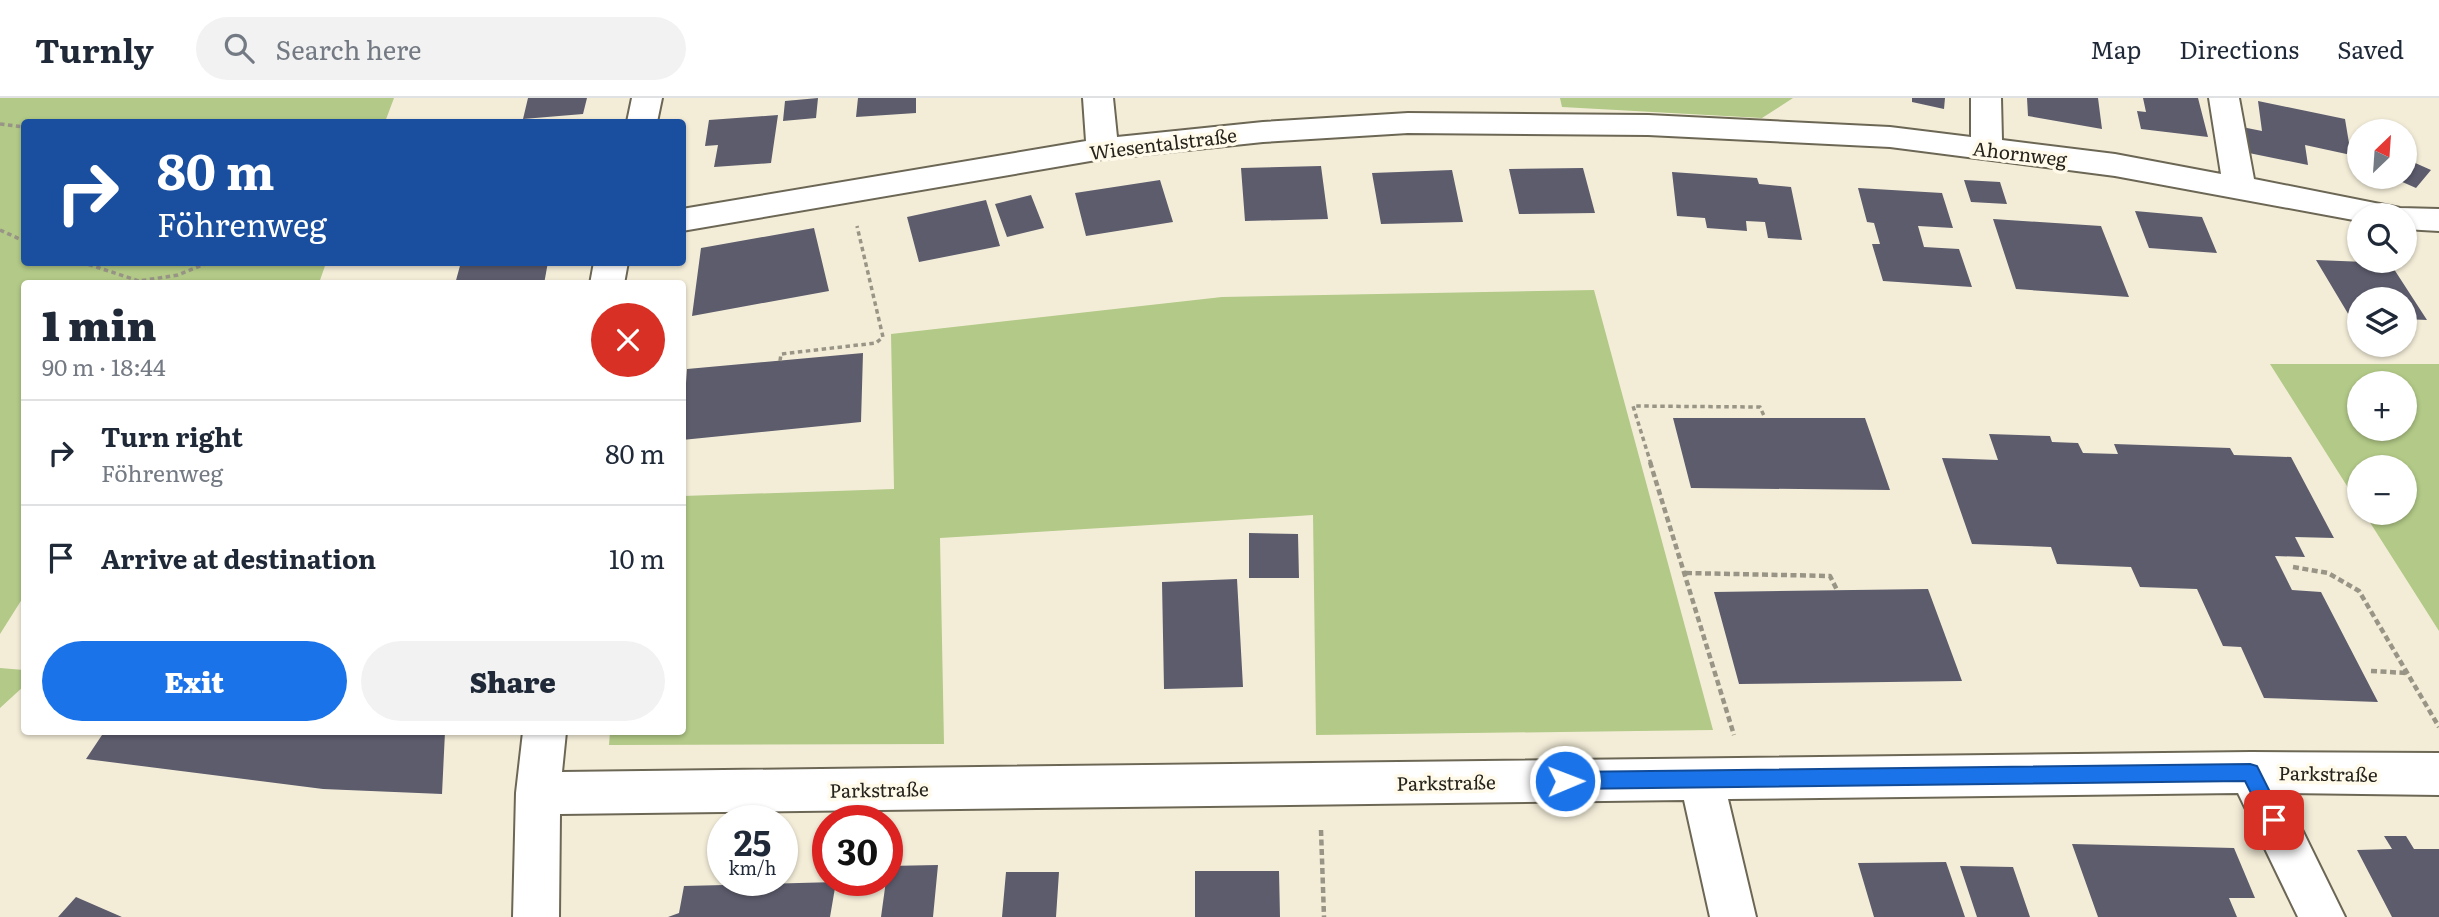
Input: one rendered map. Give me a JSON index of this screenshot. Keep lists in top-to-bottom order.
{
  "streets": {
    "street": ["Wiesentalstraße", "Ahornweg", "Parkstraße"]
  },
  "crossings": [
    ["Wiesentalstraße", "Ahornweg"]
  ],
  "north": "top right",
  "page": {
    "header": "Turnly",
    "search": "Search here",
    "nav": ["Map", "Directions", "Saved"],
    "map_buttons": ["+", "−"],
    "turn": ["80 m", "Föhrenweg"],
    "heading": ["1 min", "90 m · 18:44"],
    "list": [
      {
        "name": "Turn right",
        "note": "Föhrenweg",
        "value": "80 m"
      },
      {
        "name": "Arrive at destination",
        "value": "10 m"
      }
    ],
    "buttons": ["Exit", "Share"],
    "speed": "25 km/h",
    "limit": "30"
  }
}
